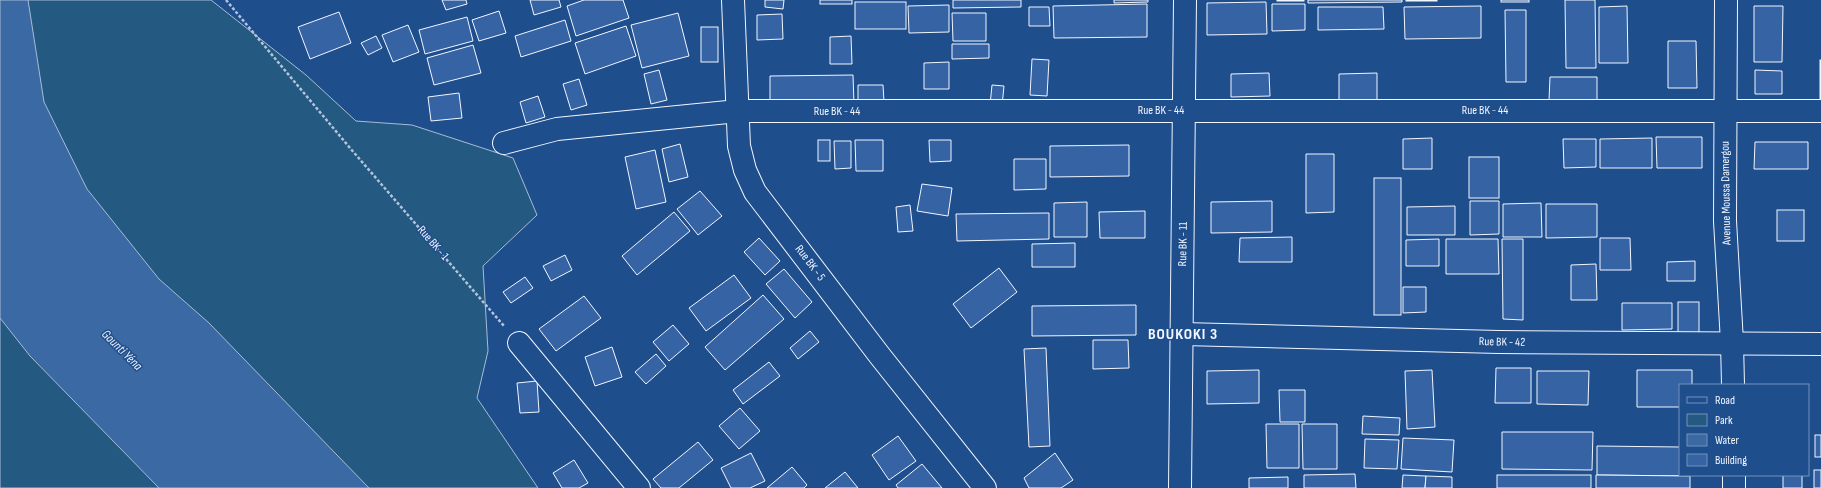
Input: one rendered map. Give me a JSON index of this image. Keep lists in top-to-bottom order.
{
  "streets": {
    "street": [
      "Rue BK - 44",
      "Avenue Moussa Damergou",
      "Rue BK - 11",
      "Rue BK - 5",
      "Rue BK - 42"
    ],
    "path": ["Rue BK - 1"]
  },
  "crossings": [
    ["Rue BK - 44", "Avenue Moussa Damergou"],
    ["Rue BK - 44", "Rue BK - 11"],
    ["Rue BK - 44", "Rue BK - 5"],
    ["Avenue Moussa Damergou", "Rue BK - 42"],
    ["Rue BK - 11", "Rue BK - 42"]
  ],
  "districts": ["BOUKOKI 3"],
  "water": ["Gounti Yéna"],
  "legend": [
    "Road",
    "Park",
    "Water",
    "Building"
  ]
}
